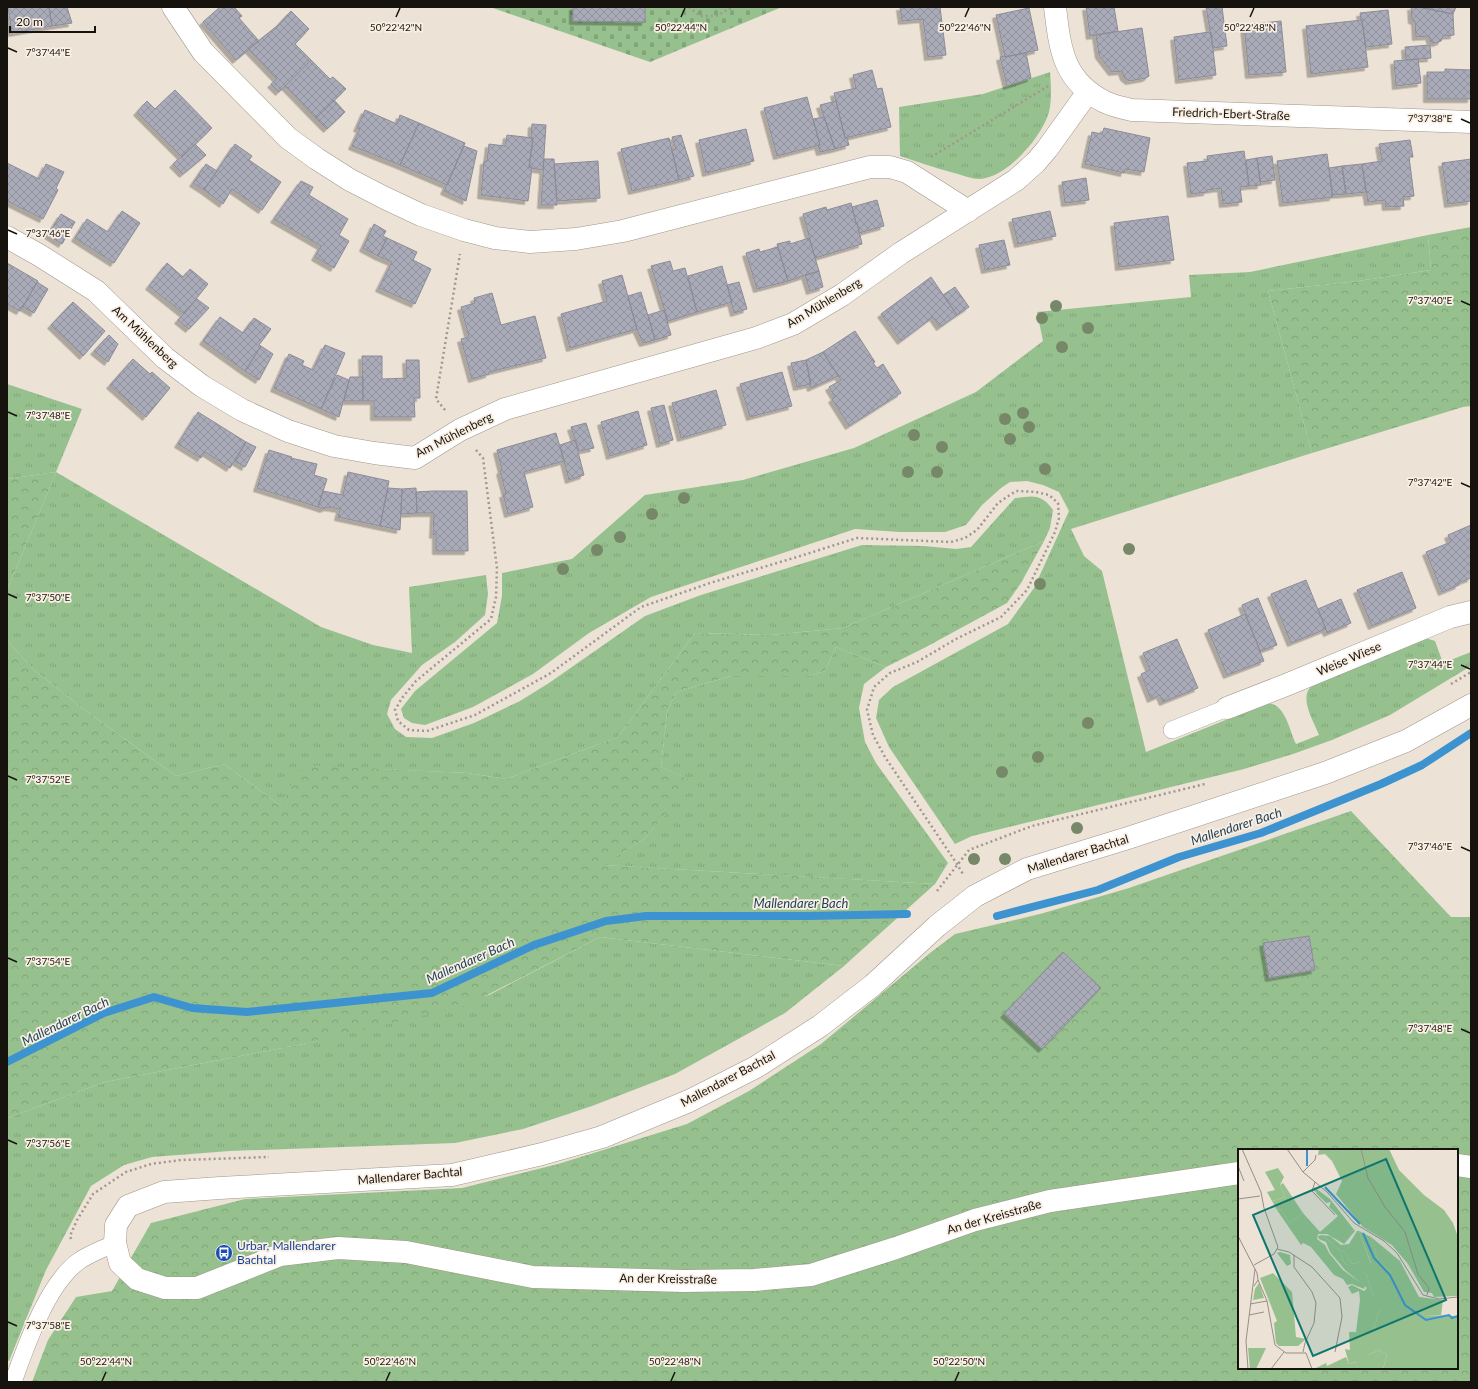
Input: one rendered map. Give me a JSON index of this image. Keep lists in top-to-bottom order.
{
  "streets": {
    "street": [
      "Friedrich-Ebert-Straße",
      "Am Mühlenberg",
      "Weise Wiese",
      "Mallendarer Bachtal",
      "An der Kreisstraße"
    ]
  },
  "crossings": [
    ["Friedrich-Ebert-Straße", "Am Mühlenberg"],
    ["Mallendarer Bachtal", "An der Kreisstraße"]
  ],
  "water": ["Mallendarer Bach"],
  "places": {
    "bus stop": ["Urbar, Mallendarer Bachtal"]
  },
  "scale_bar": "20 m",
  "coordinates": [
    "50°22'42\"N",
    "50°22'44\"N",
    "50°22'46\"N",
    "50°22'48\"N",
    "7°37'44\"E",
    "7°37'38\"E",
    "7°37'46\"E",
    "7°37'40\"E",
    "7°37'48\"E",
    "7°37'42\"E",
    "7°37'50\"E",
    "7°37'52\"E",
    "7°37'54\"E",
    "7°37'56\"E",
    "7°37'58\"E",
    "50°22'50\"N"
  ]
}
